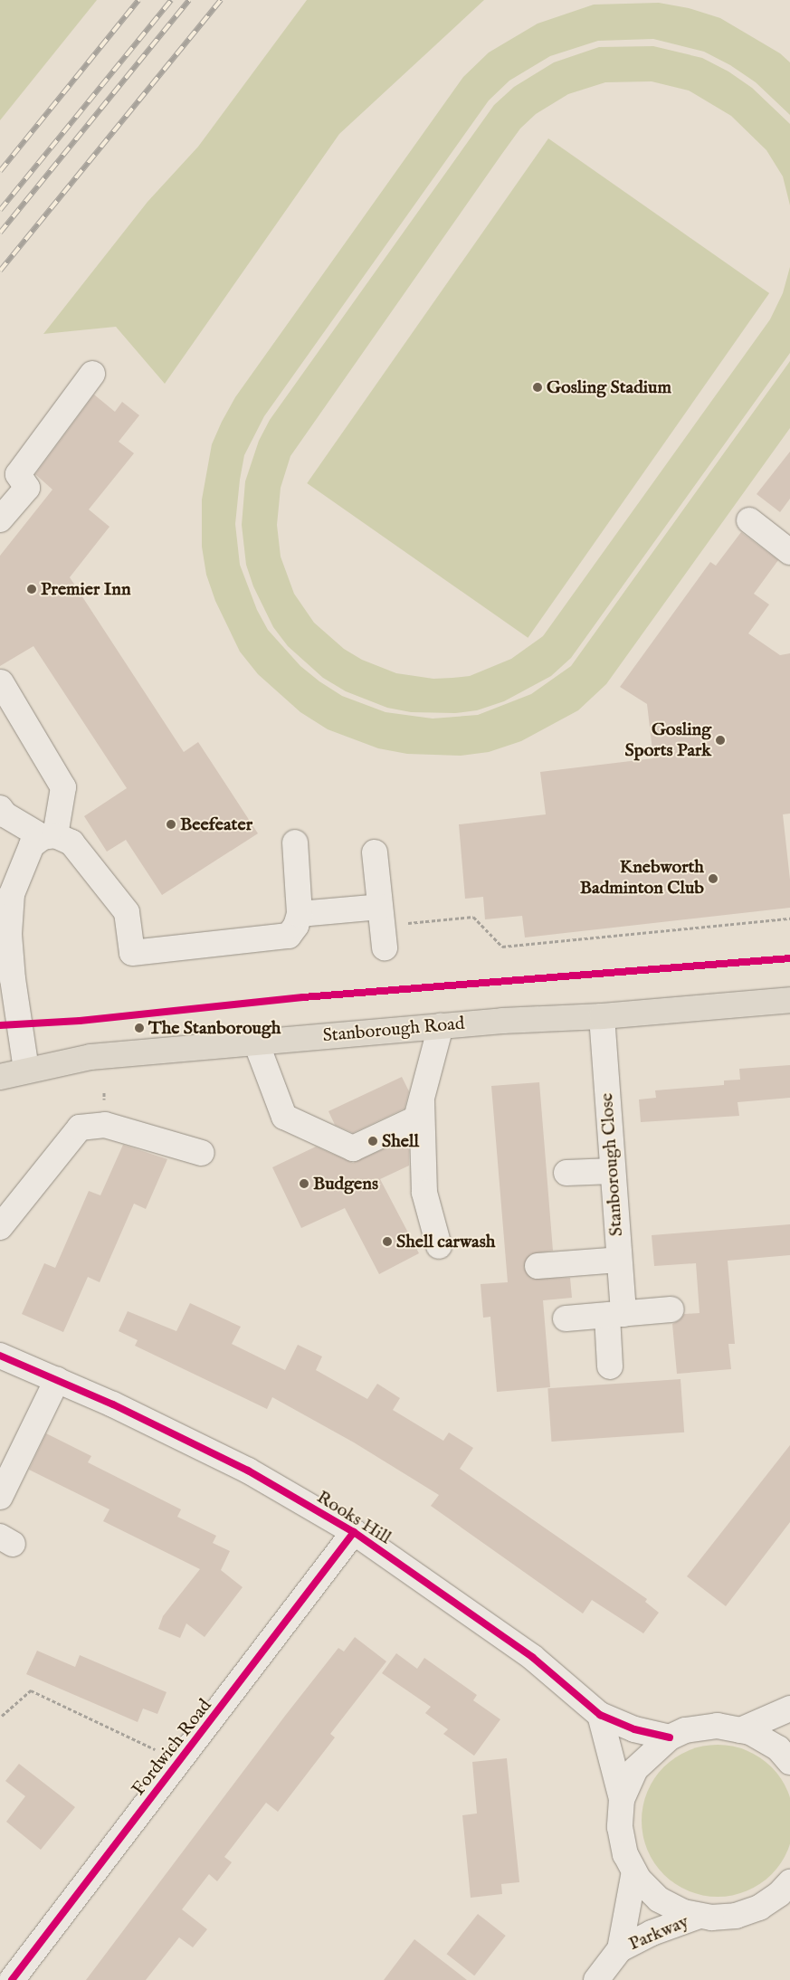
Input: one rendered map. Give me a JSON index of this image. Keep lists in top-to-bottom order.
{
  "streets": {
    "main road": ["Stanborough Road"],
    "street": [
      "Stanborough Close",
      "Rooks Hill",
      "Fordwich Road",
      "Parkway"
    ]
  },
  "crossings": [
    ["Stanborough Road", "Stanborough Close"],
    ["Rooks Hill", "Fordwich Road"]
  ],
  "places": [
    "Gosling Stadium",
    "Premier Inn",
    "Gosling Sports Park",
    "Beefeater",
    "Knebworth Badminton Club",
    "The Stanborough",
    "Shell",
    "Budgens",
    "Shell carwash"
  ]
}
